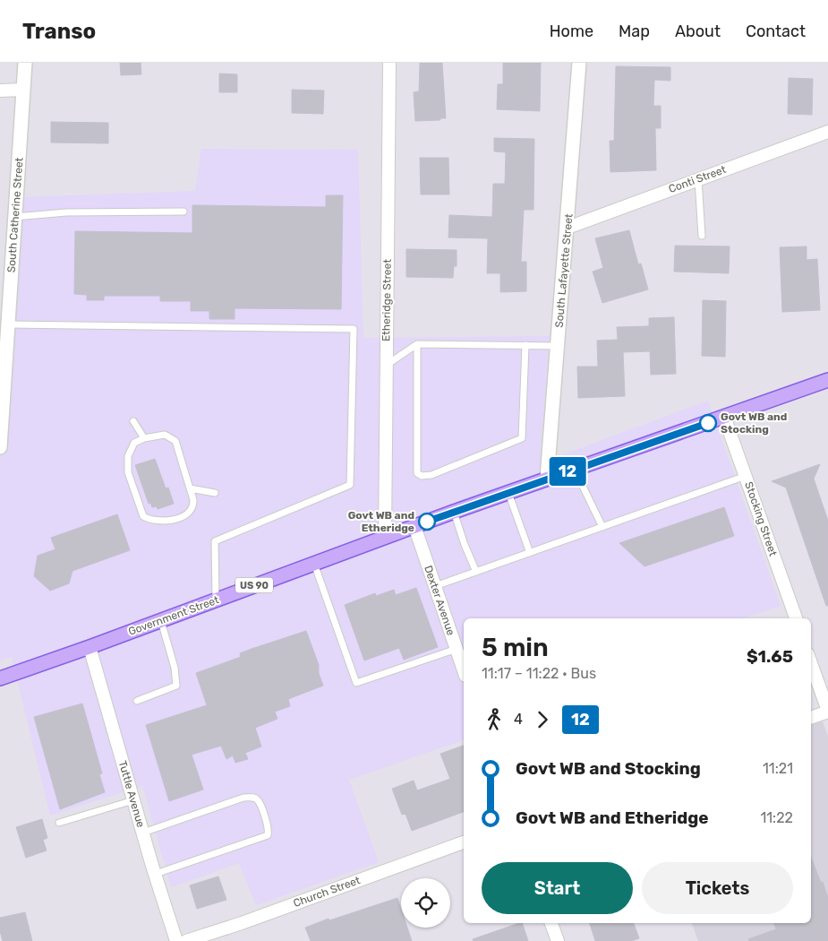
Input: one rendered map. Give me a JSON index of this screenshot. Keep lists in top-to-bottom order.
{
  "streets": {
    "main road": ["US 90", "Government Street"],
    "street": [
      "Conti Street",
      "South Catherine Street",
      "South Lafayette Street",
      "Etheridge Street",
      "Stocking Street",
      "Dexter Avenue",
      "Tuttle Avenue",
      "Church Street"
    ]
  },
  "crossings": [
    ["Conti Street", "South Lafayette Street"],
    ["South Lafayette Street", "Government Street"],
    ["Etheridge Street", "Government Street"],
    ["Stocking Street", "Government Street"],
    ["Dexter Avenue", "Government Street"],
    ["Government Street", "Tuttle Avenue"]
  ],
  "places": ["Govt WB and Stocking", "Govt WB and Etheridge"],
  "lines": ["bus line 12"],
  "page": {
    "header": "Transo",
    "nav": [
      "Home",
      "Map",
      "About",
      "Contact"
    ],
    "on_map": "12",
    "heading": ["5 min", "11:17 – 11:22 · Bus", "$1.65"],
    "legs": ["4", "12"],
    "list": [
      {
        "name": "Govt WB and Stocking",
        "value": "11:21"
      },
      {
        "name": "Govt WB and Etheridge",
        "value": "11:22"
      }
    ],
    "buttons": ["Start", "Tickets"]
  }
}
